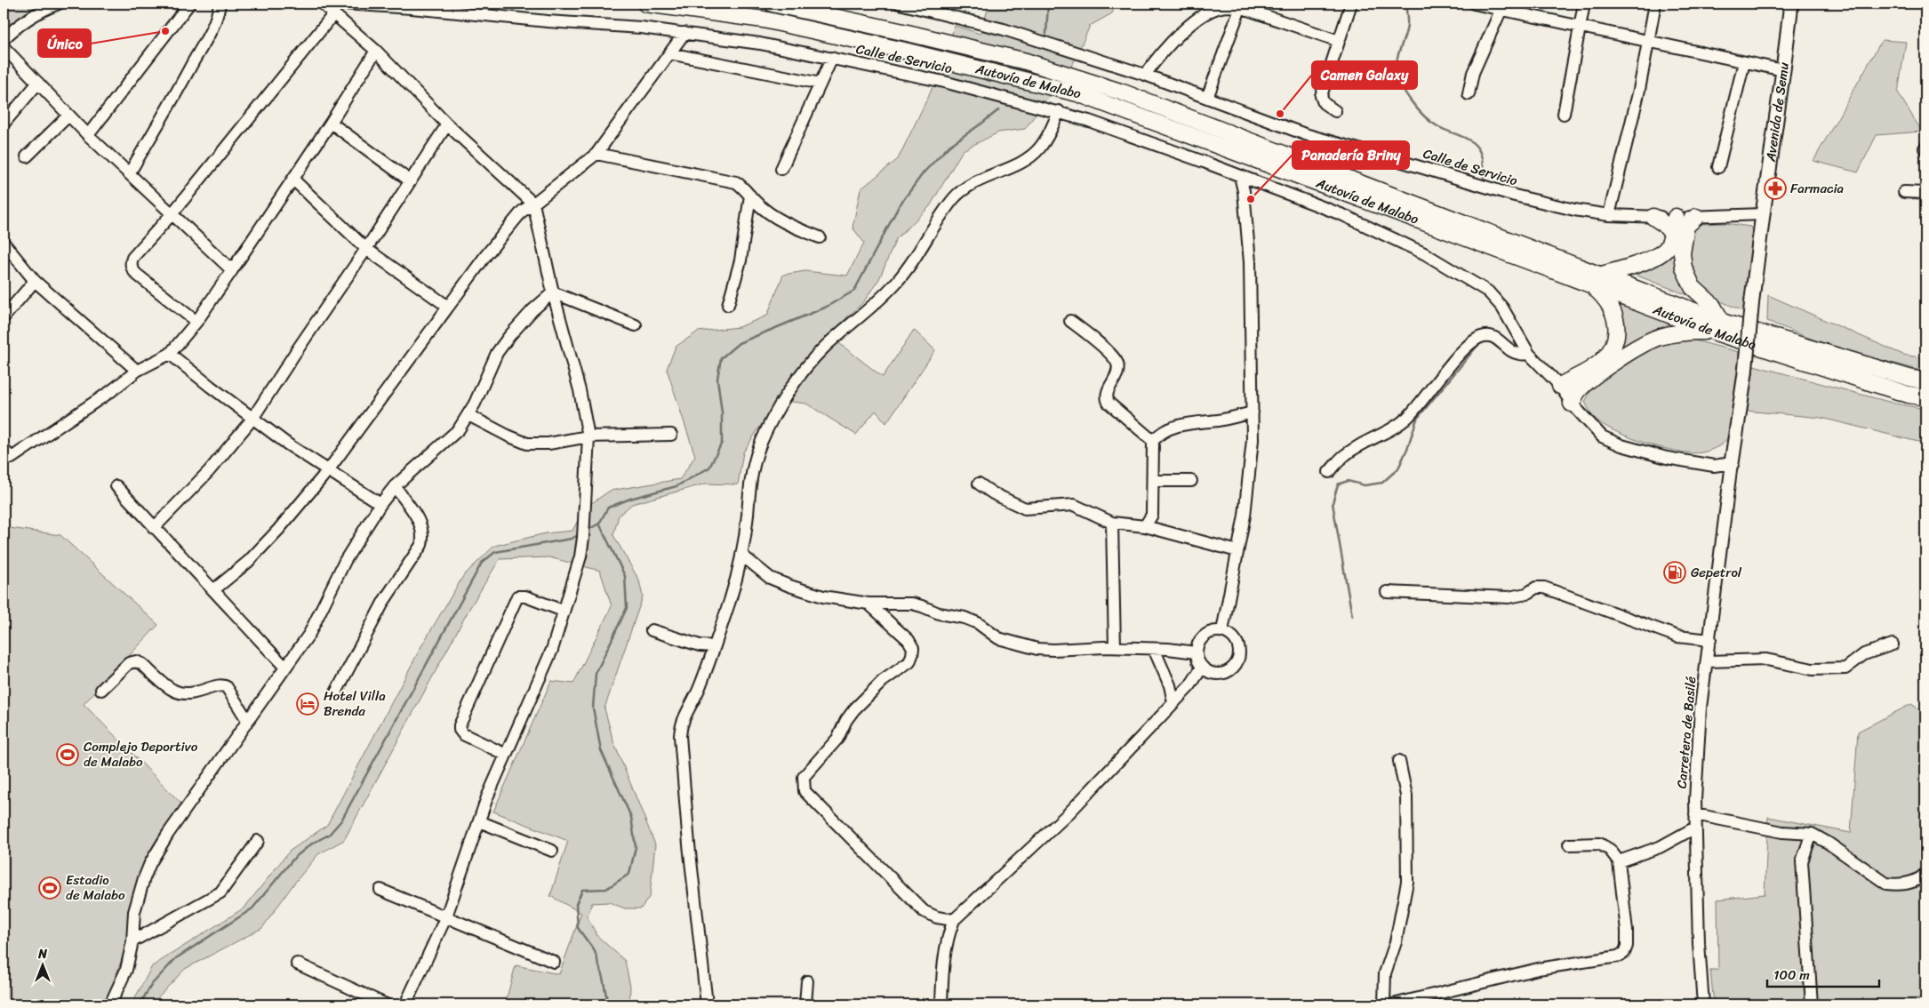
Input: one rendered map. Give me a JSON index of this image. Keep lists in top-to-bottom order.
{
  "streets": {
    "highway": ["Autovía de Malabo"],
    "main road": ["Avenida de Semu"],
    "street": ["Calle de Servicio", "Carretera de Basilé"]
  },
  "crossings": [
    ["Calle de Servicio", "Avenida de Semu"],
    ["Calle de Servicio", "Carretera de Basilé"],
    ["Avenida de Semu", "Carretera de Basilé"]
  ],
  "places": {
    "other": ["Único", "Camen Galaxy", "Panadería Briny"],
    "pharmacy": ["Farmacia"],
    "fuel station": ["Gepetrol"],
    "hotel": ["Hotel Villa Brenda"],
    "sports": ["Complejo Deportivo de Malabo", "Estadio de Malabo"]
  },
  "scale_bar": "100 m",
  "north": "top"
}
